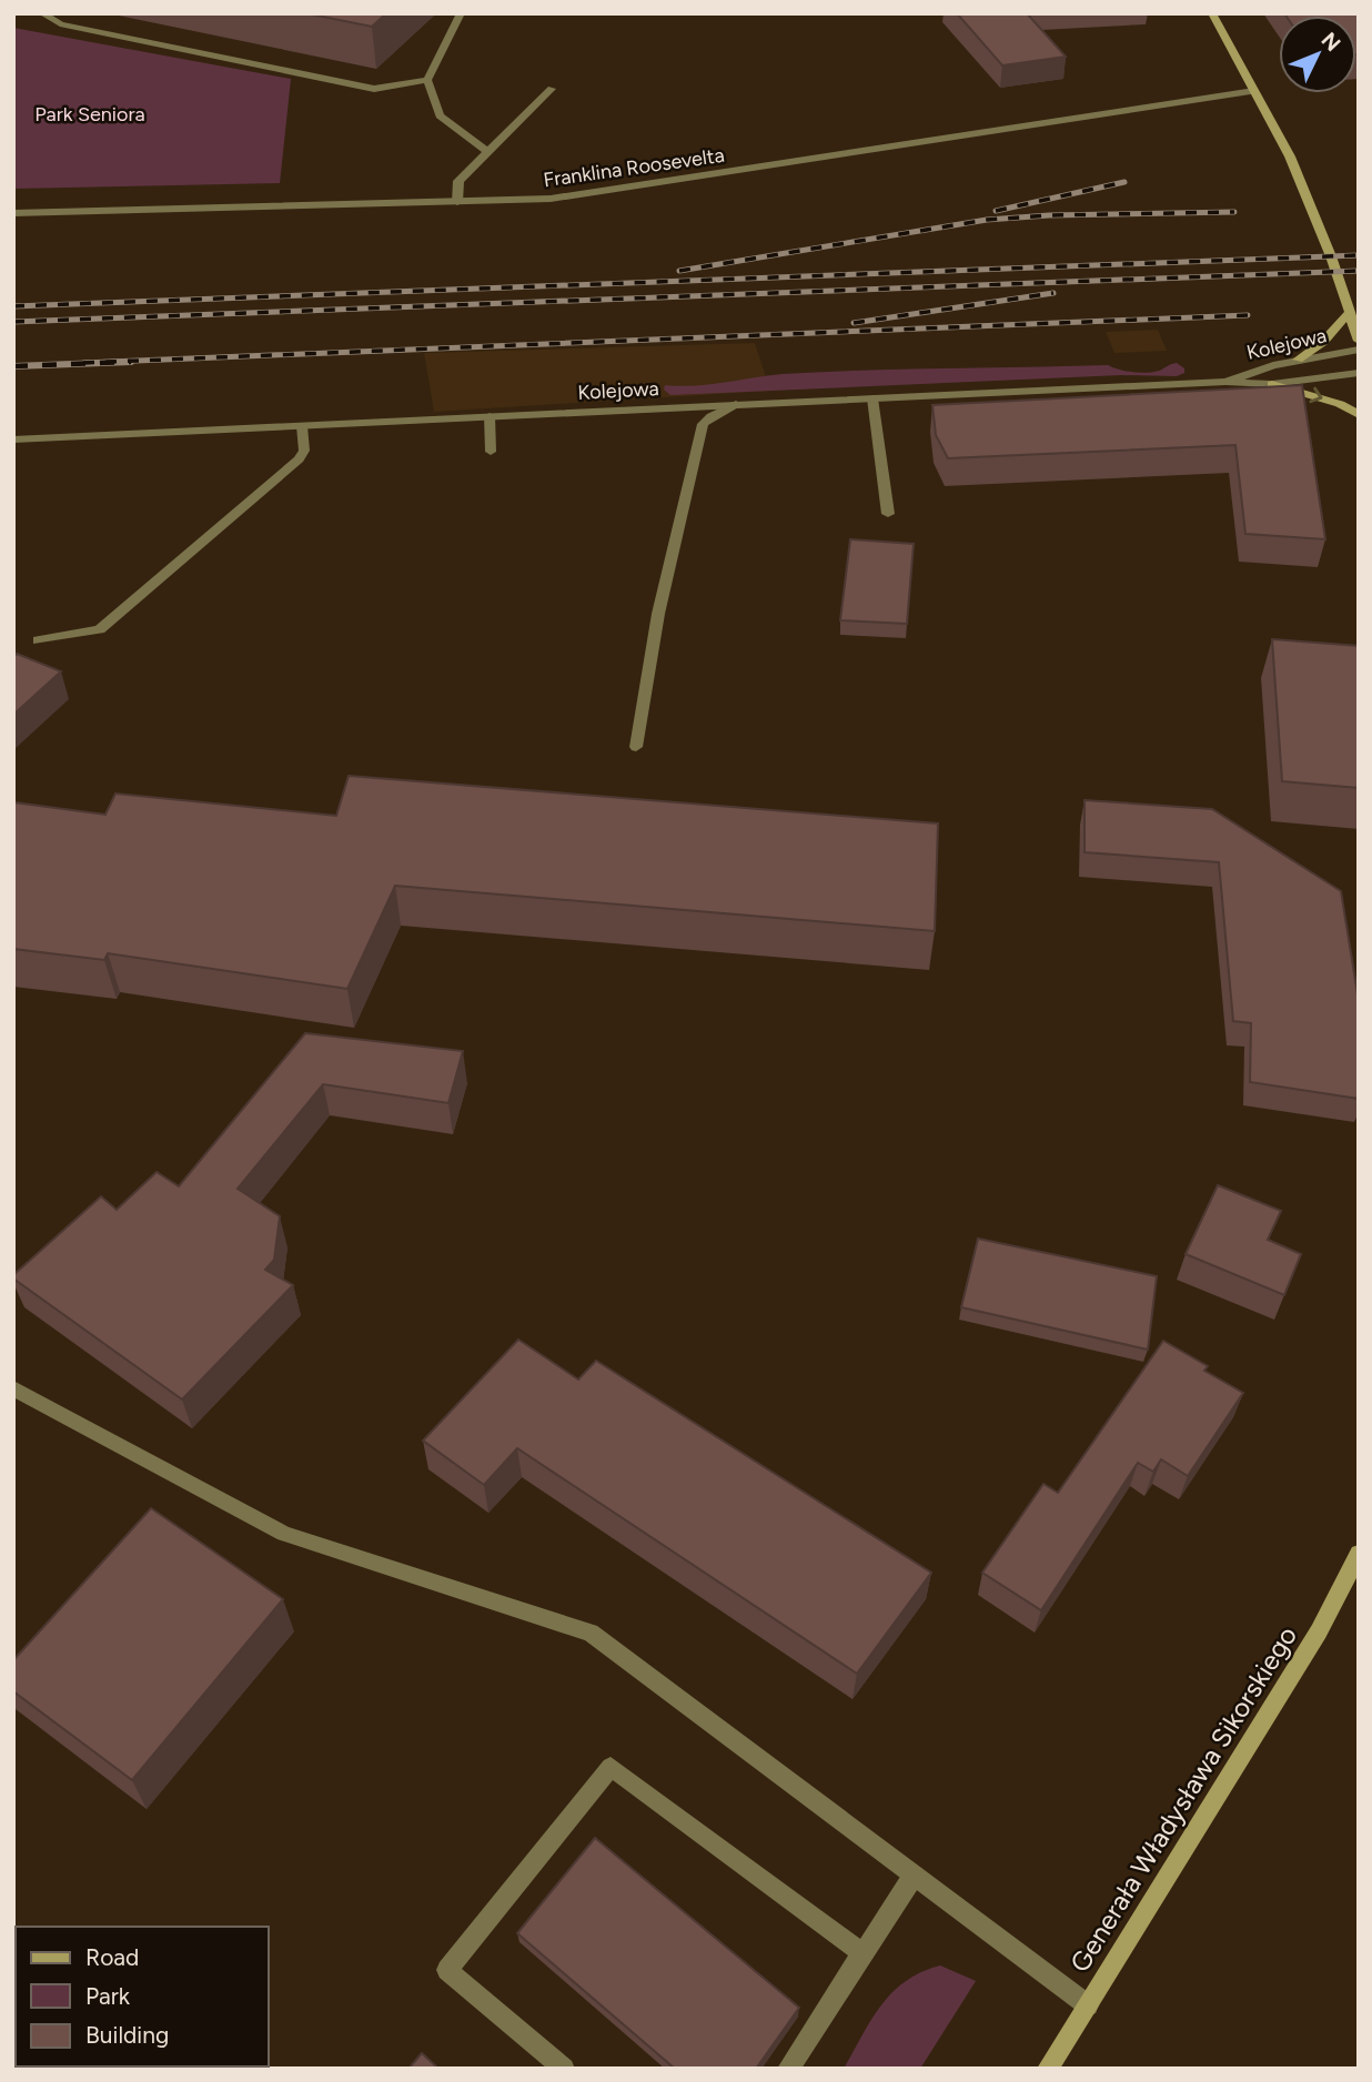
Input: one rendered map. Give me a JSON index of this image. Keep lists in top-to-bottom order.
{
  "streets": {
    "main road": ["Generała Władysława Sikorskiego"],
    "street": ["Franklina Roosevelta", "Kolejowa"]
  },
  "parks": ["Park Seniora"],
  "legend": ["Road", "Park", "Building"],
  "north": "top right"
}
